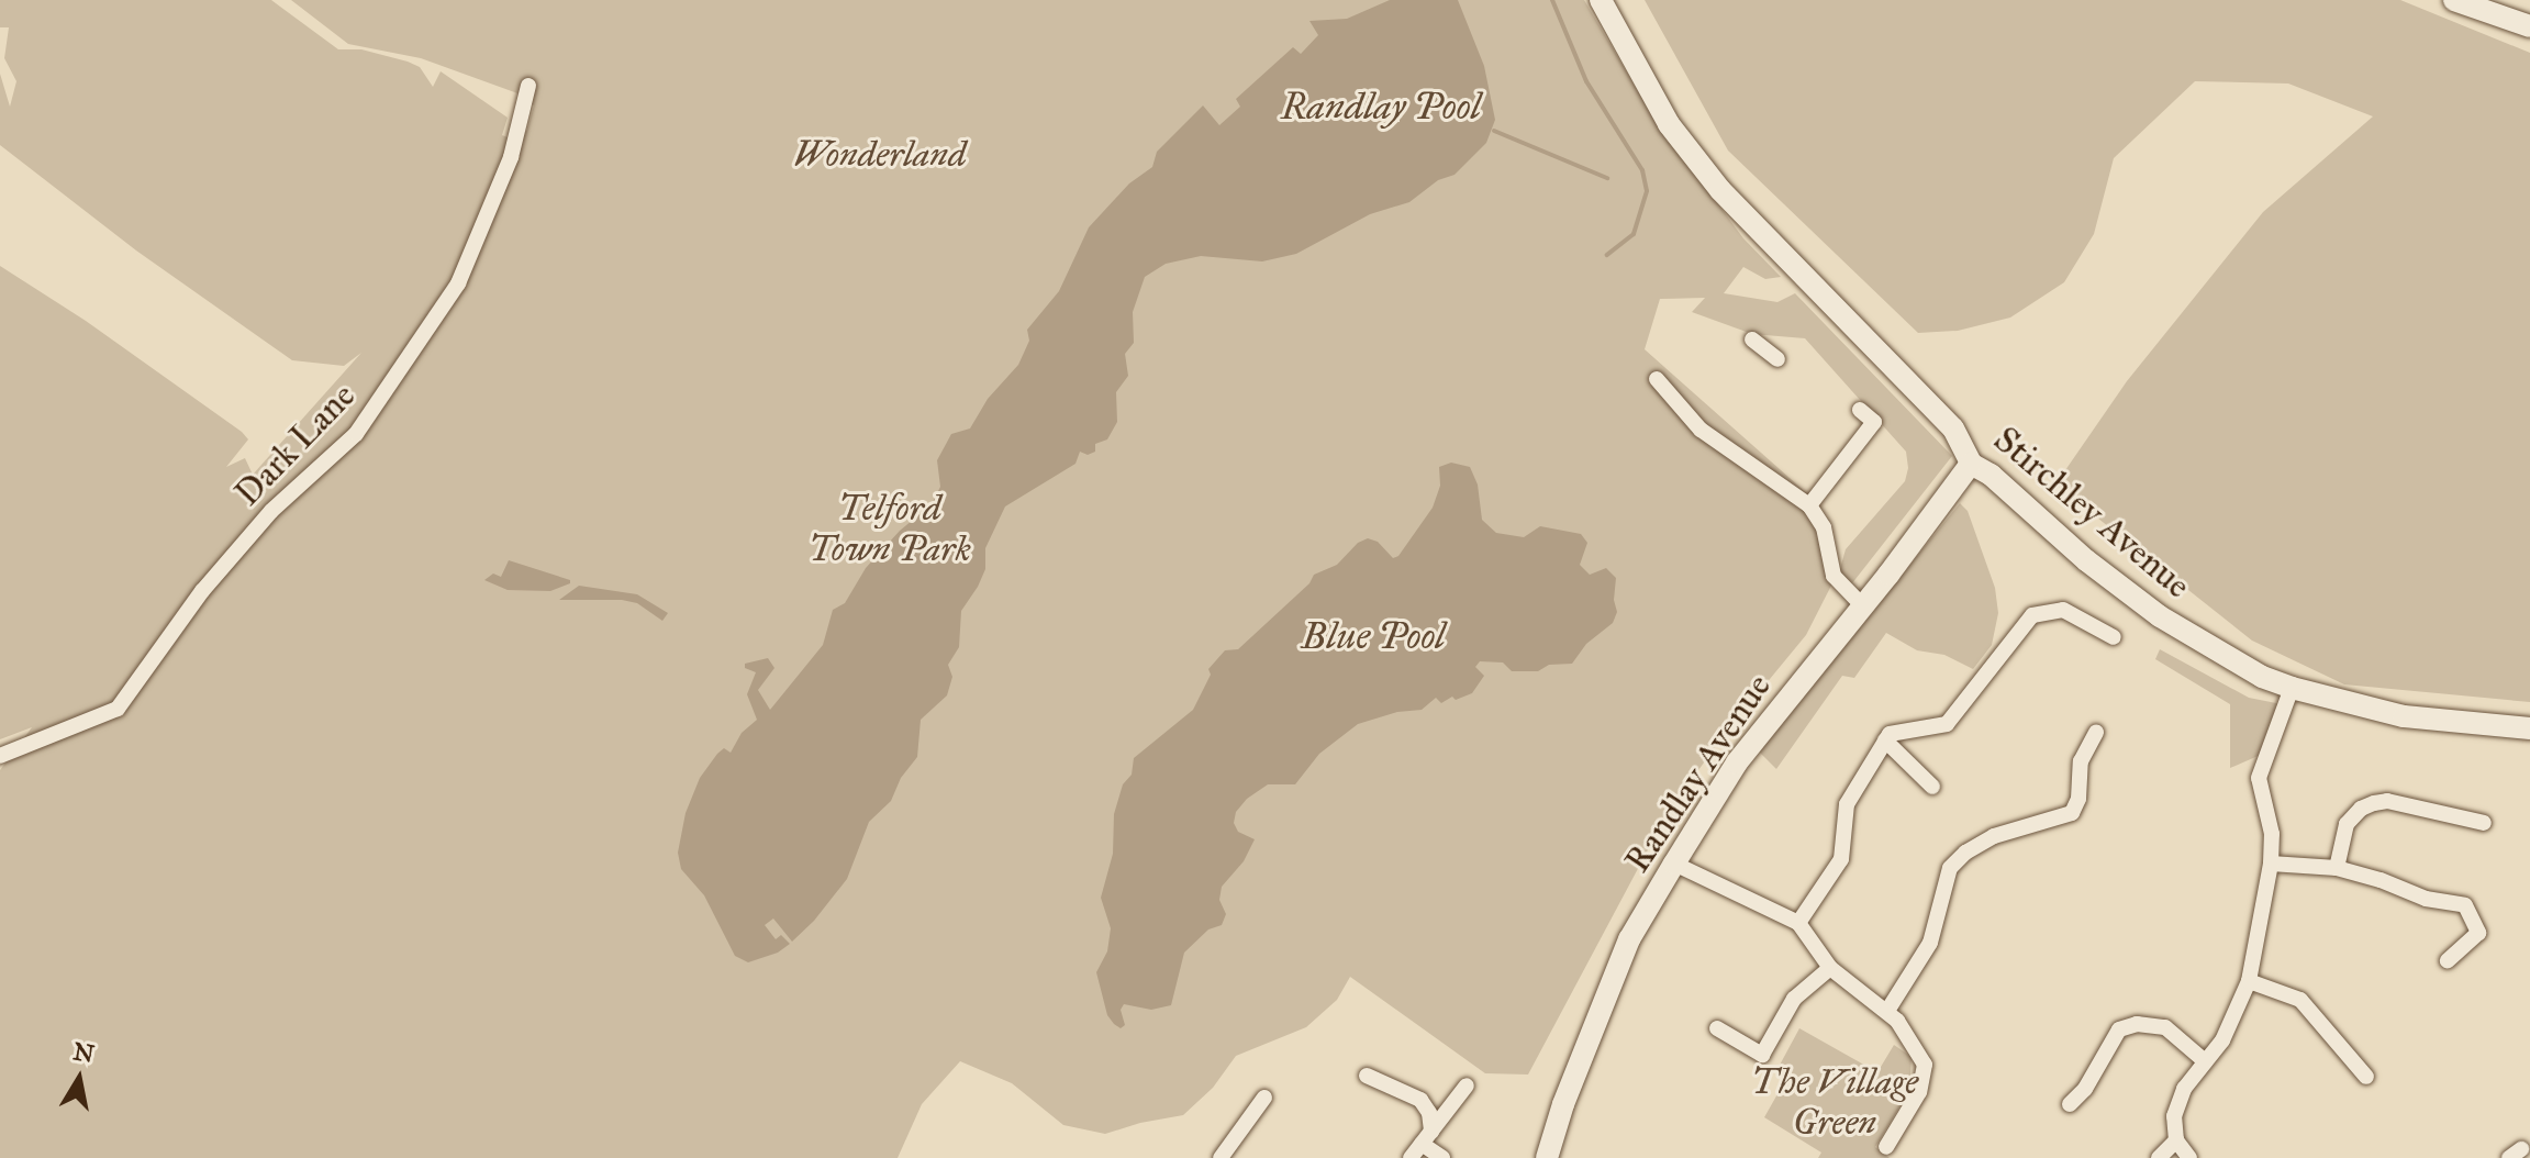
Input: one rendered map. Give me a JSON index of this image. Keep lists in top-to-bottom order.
{
  "streets": {
    "street": ["Dark Lane", "Stirchley Avenue", "Randlay Avenue"]
  },
  "crossings": [
    ["Stirchley Avenue", "Randlay Avenue"]
  ],
  "water": ["Randlay Pool", "Blue Pool"],
  "parks": ["Wonderland", "Telford Town Park", "The Village Green"],
  "north": "top"
}
